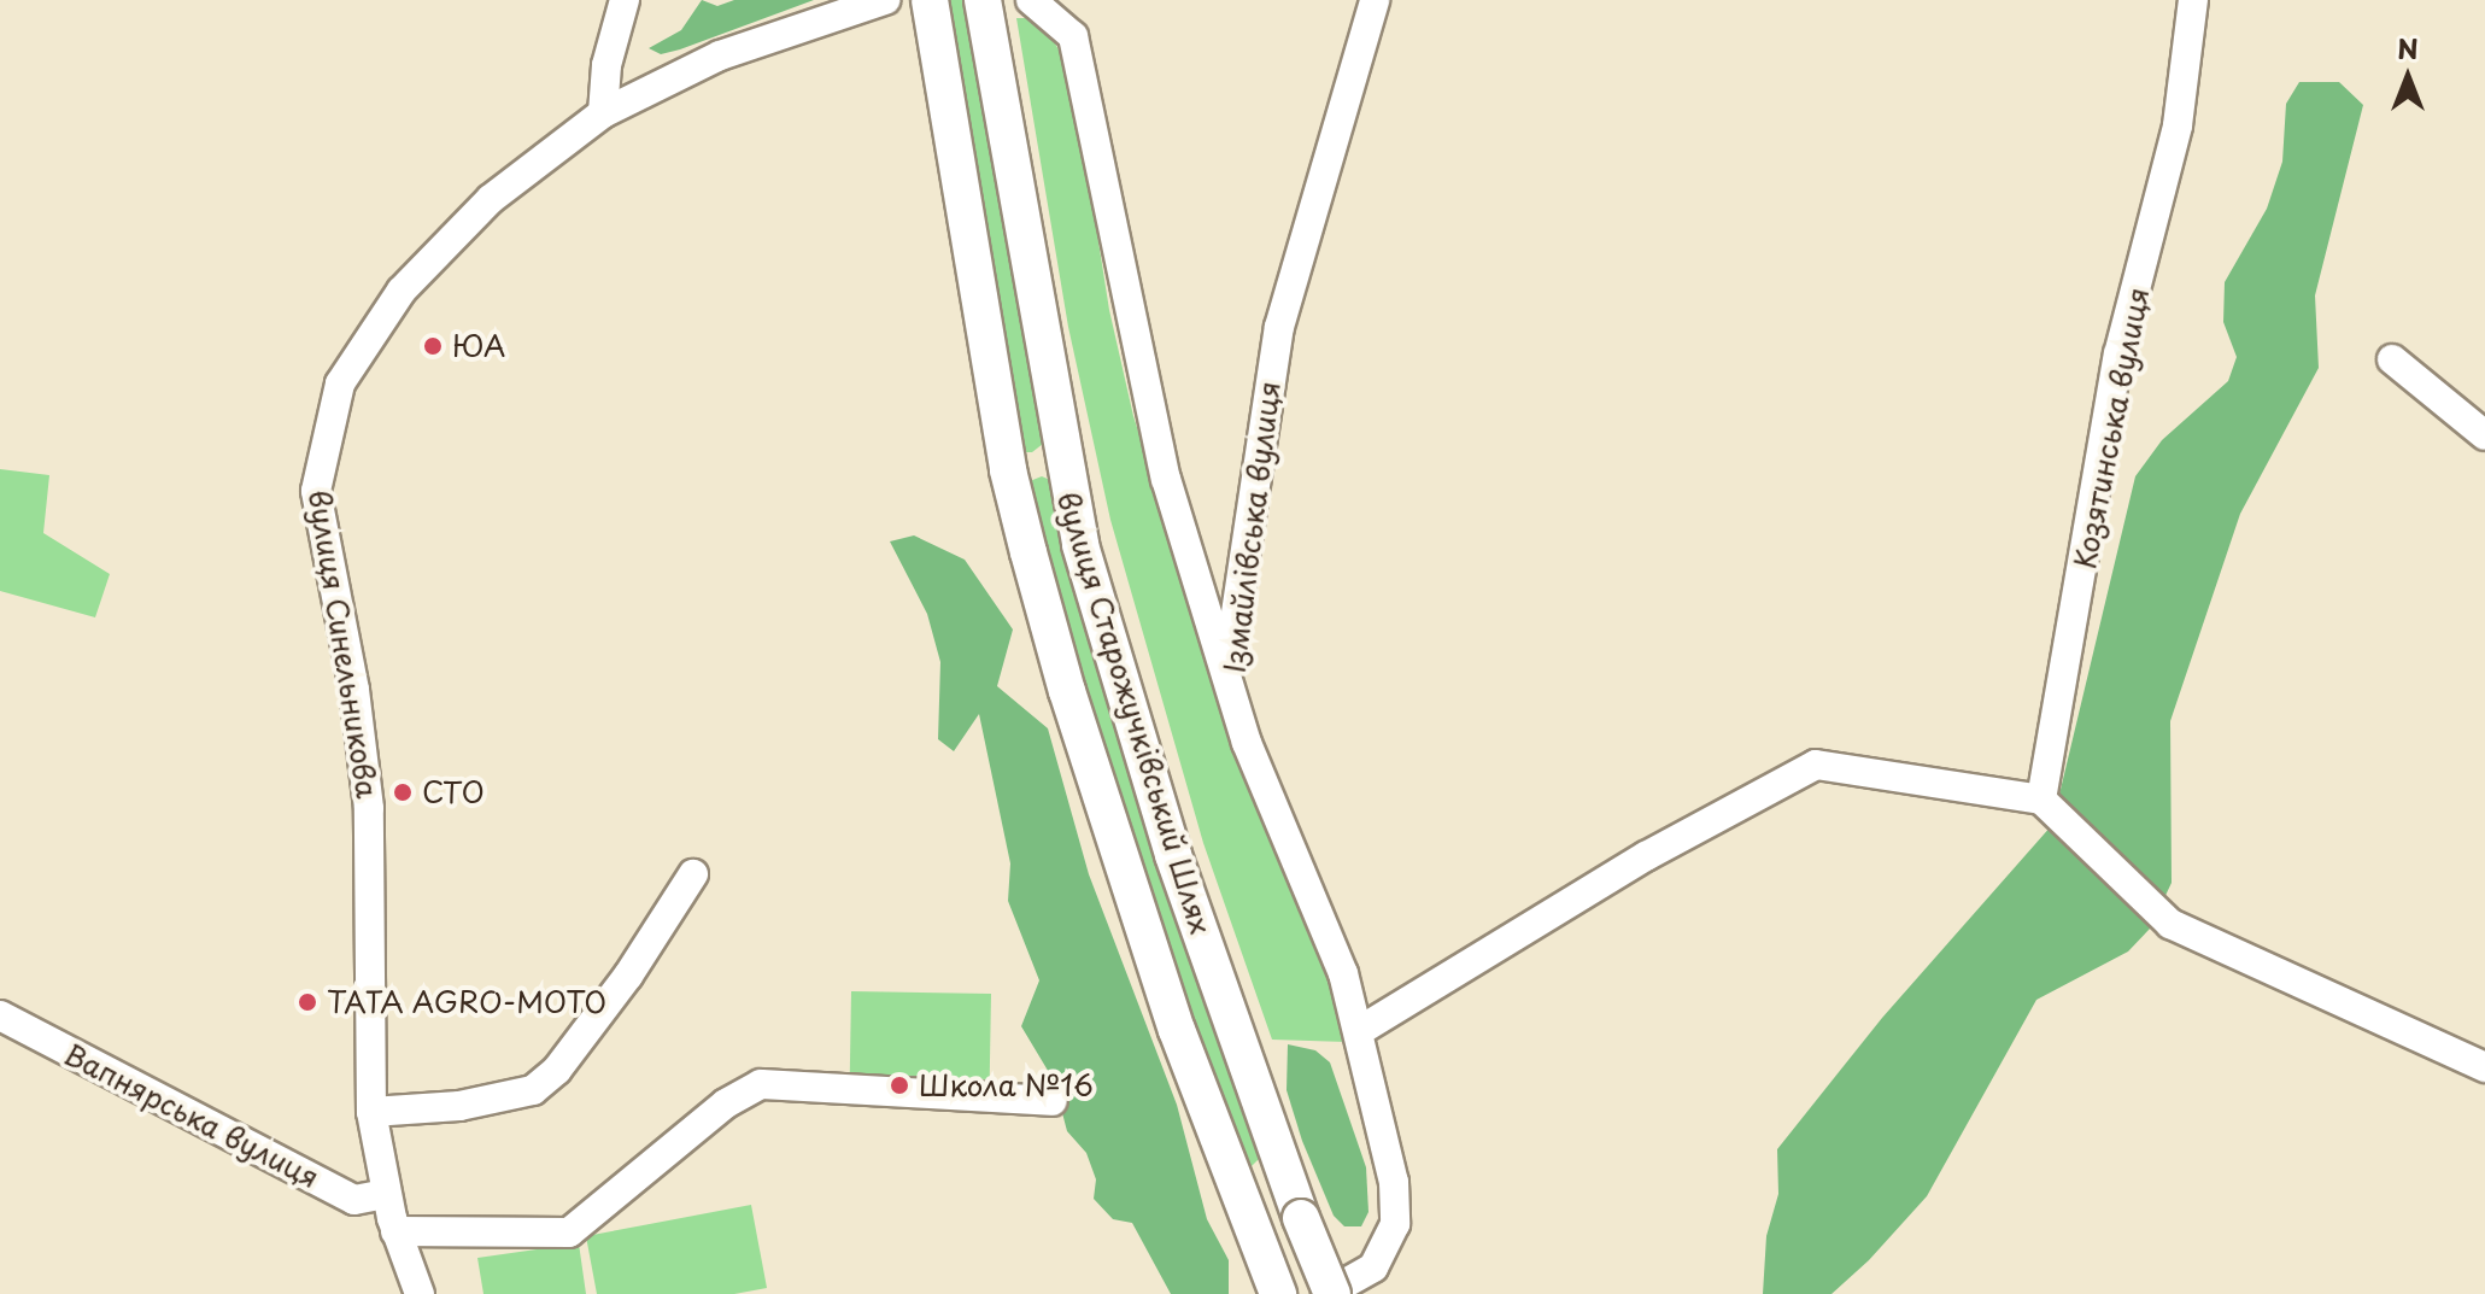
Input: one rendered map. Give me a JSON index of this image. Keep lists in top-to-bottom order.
{
  "streets": {
    "main road": ["вулиця Старожучківський Шлях"],
    "street": [
      "Козятинська вулиця",
      "Ізмайлівська вулиця",
      "вулиця Синельникова",
      "Вапнярська вулиця"
    ]
  },
  "crossings": [
    ["Ізмайлівська вулиця", "вулиця Старожучківський Шлях"],
    ["вулиця Синельникова", "Вапнярська вулиця"]
  ],
  "places": [
    "ЮА",
    "СТО",
    "TATA AGRO-MOTO",
    "Школа №16"
  ],
  "north": "top"
}
